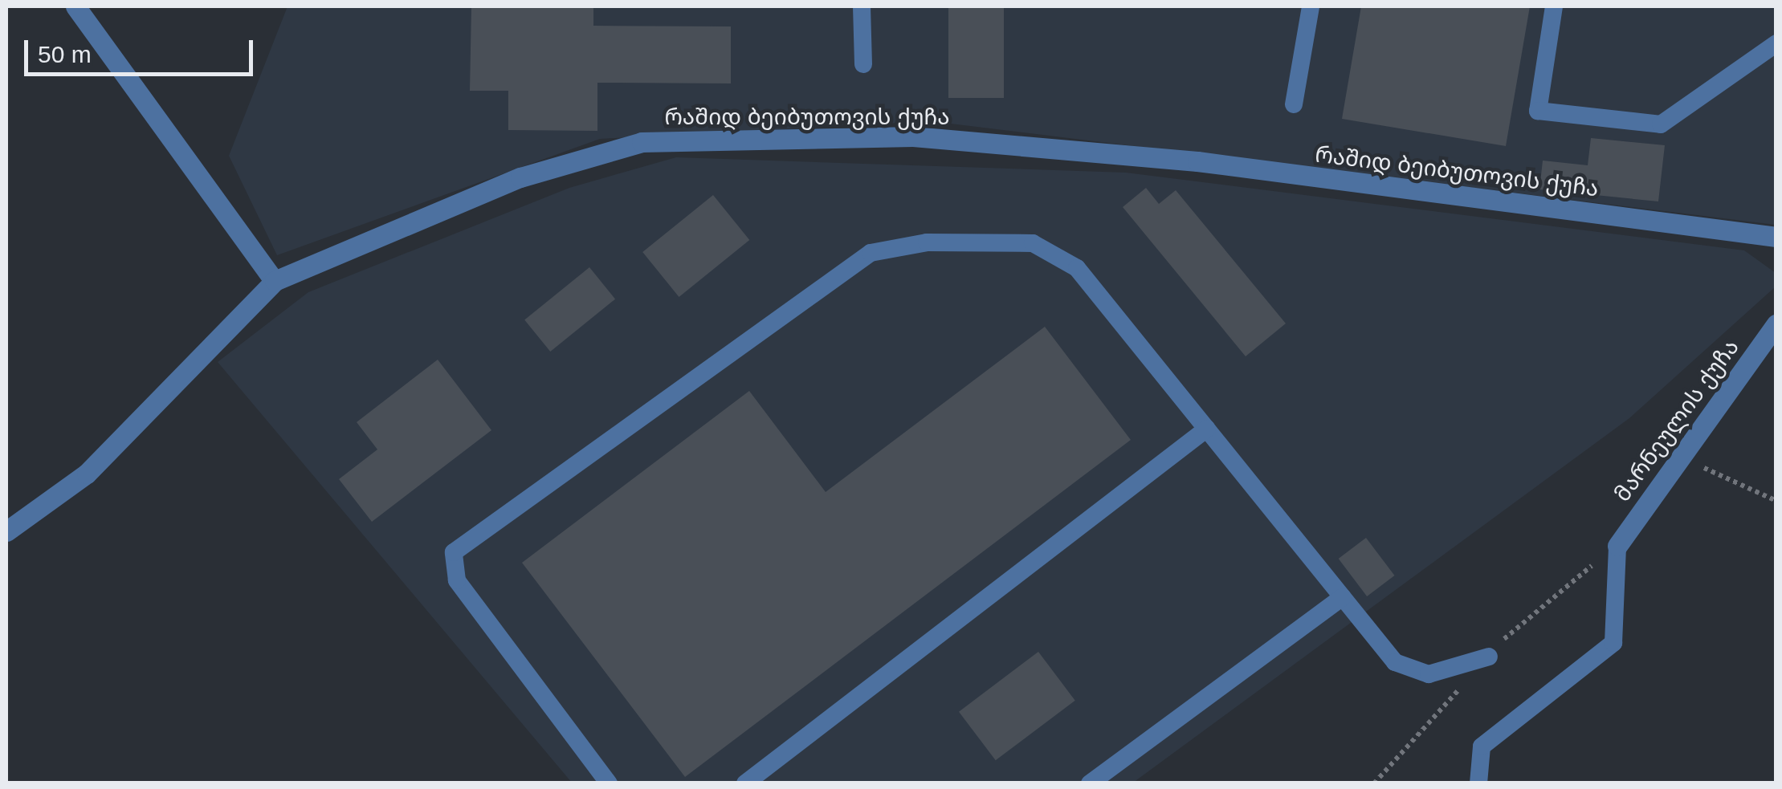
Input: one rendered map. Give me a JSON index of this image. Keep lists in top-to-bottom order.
{
  "streets": {
    "street": ["რაშიდ ბეიბუთოვის ქუჩა", "მარნეულის ქუჩა"]
  },
  "scale_bar": "50 m"
}
